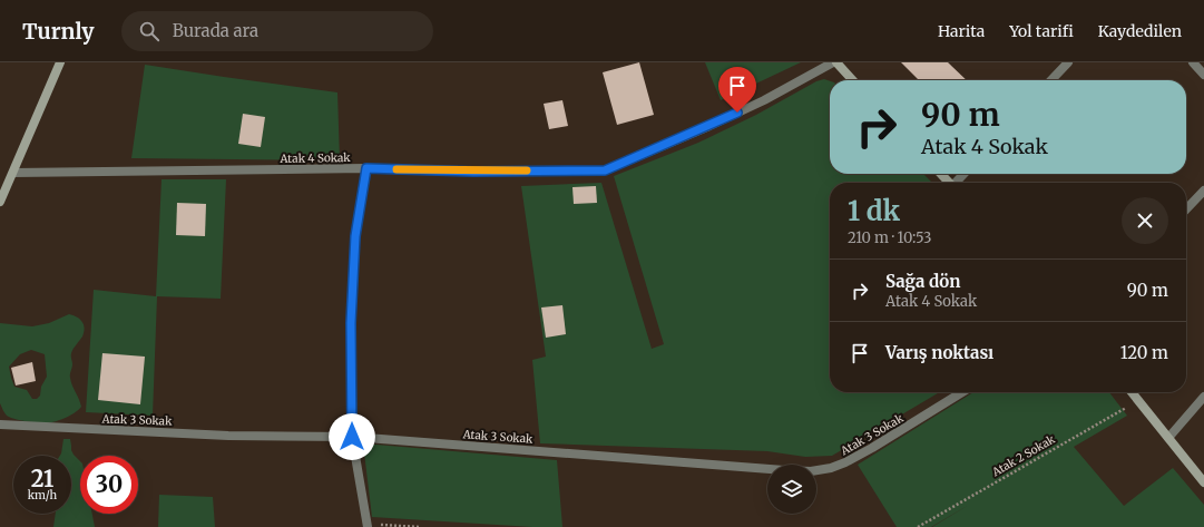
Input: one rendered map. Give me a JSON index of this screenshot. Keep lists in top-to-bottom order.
{
  "streets": {
    "street": ["Atak 4 Sokak", "Atak 3 Sokak"],
    "path": ["Atak 2 Sokak"]
  },
  "page": {
    "header": "Turnly",
    "search": "Burada ara",
    "nav": ["Harita", "Yol tarifi", "Kaydedilen"],
    "turn": ["90 m", "Atak 4 Sokak"],
    "heading": ["1 dk", "210 m · 10:53"],
    "list": [
      {
        "name": "Sağa dön",
        "note": "Atak 4 Sokak",
        "value": "90 m"
      },
      {
        "name": "Varış noktası",
        "value": "120 m"
      }
    ],
    "speed": "21 km/h",
    "limit": "30"
  }
}
